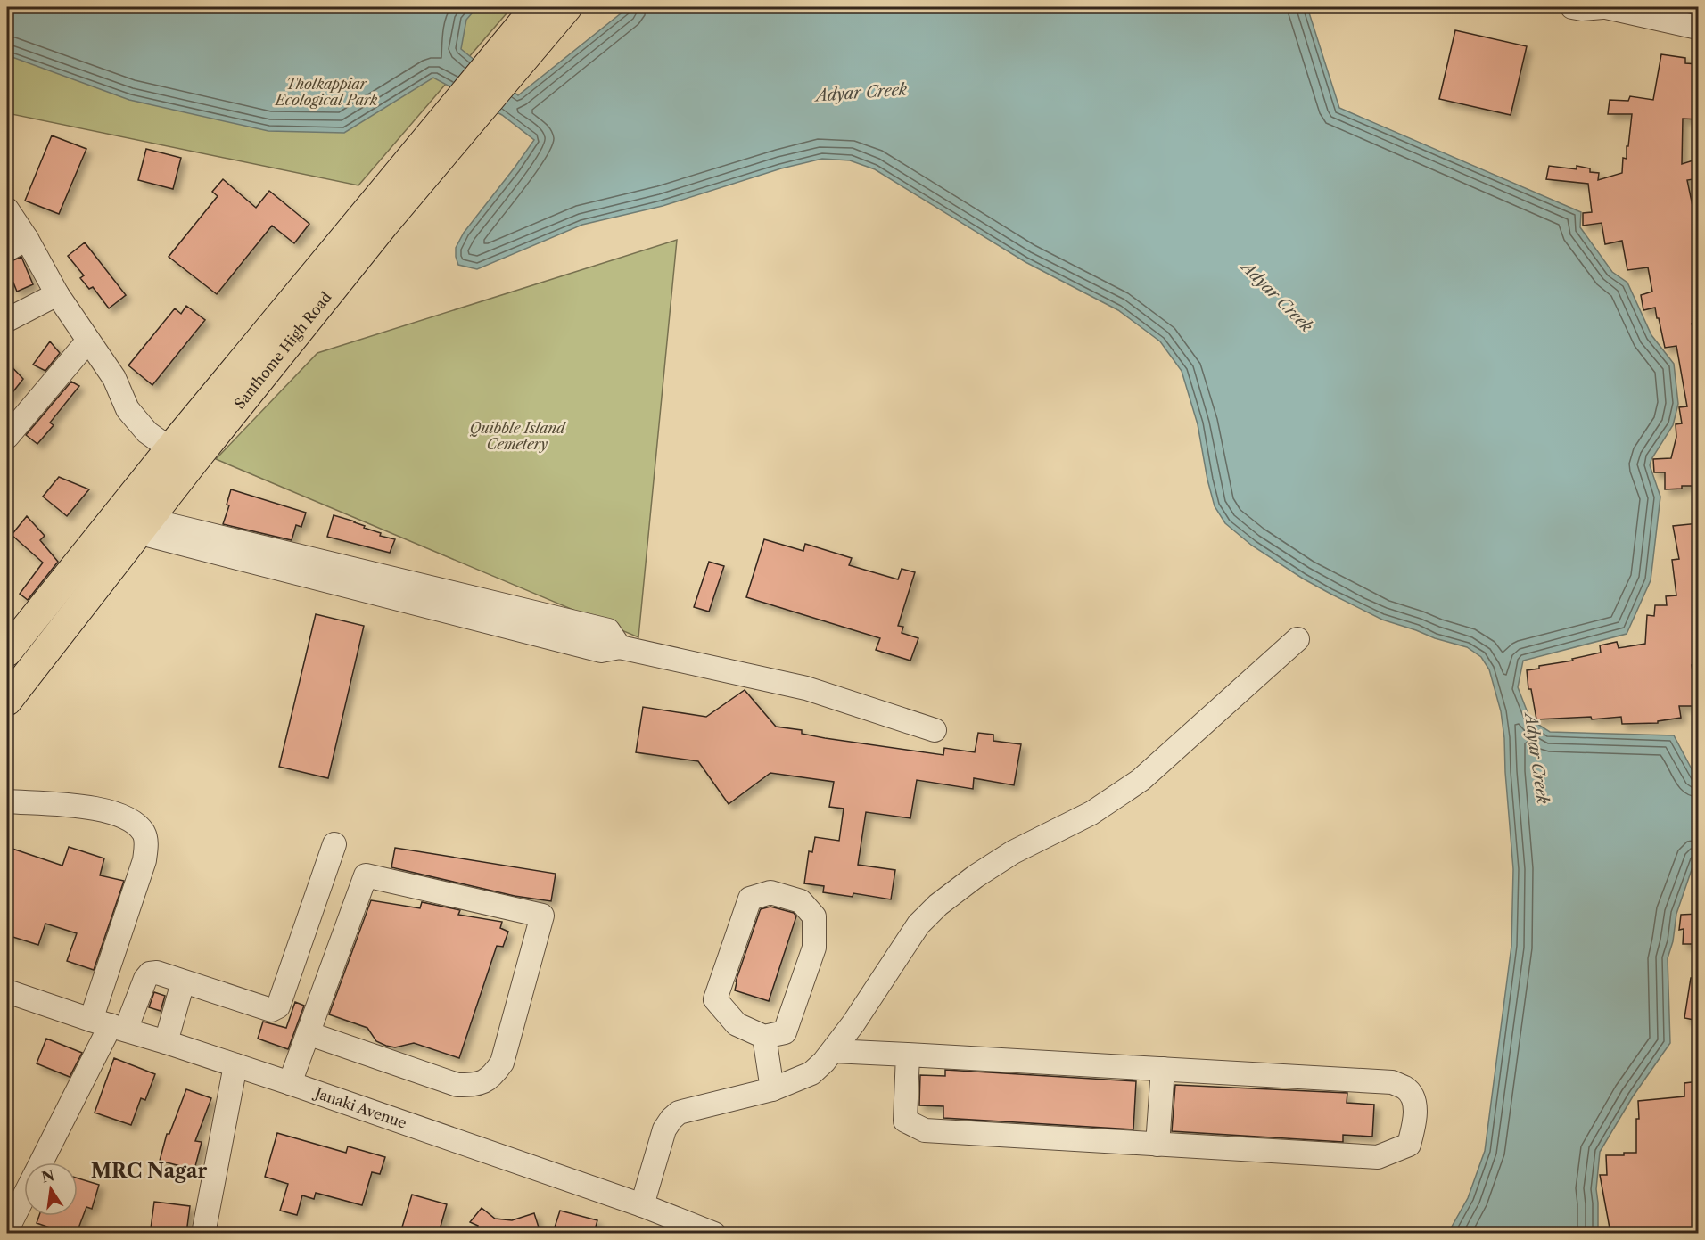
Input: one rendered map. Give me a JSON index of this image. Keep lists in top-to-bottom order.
{
  "streets": {
    "main road": ["Santhome High Road"],
    "street": ["Janaki Avenue"]
  },
  "districts": ["MRC Nagar"],
  "water": ["Adyar Creek"],
  "parks": ["Tholkappiar Ecological Park", "Quibble Island Cemetery"],
  "north": "top"
}
